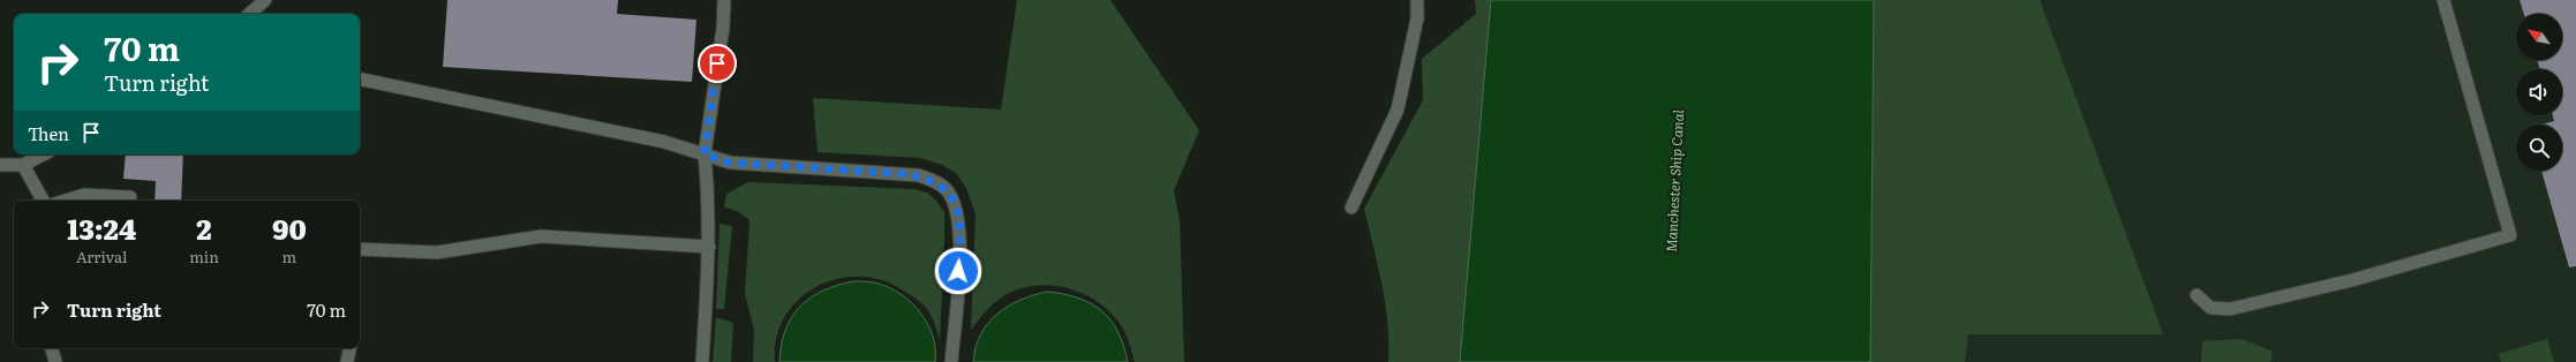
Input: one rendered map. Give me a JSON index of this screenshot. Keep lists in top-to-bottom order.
{
  "water": ["Manchester Ship Canal"],
  "north": "top left",
  "page": {
    "turn": ["70 m", "Turn right"],
    "then": "Then",
    "eta": [
      "13:24",
      "Arrival",
      "2",
      "min",
      "90",
      "m"
    ],
    "list": [
      {
        "name": "Turn right",
        "value": "70 m"
      }
    ]
  }
}
